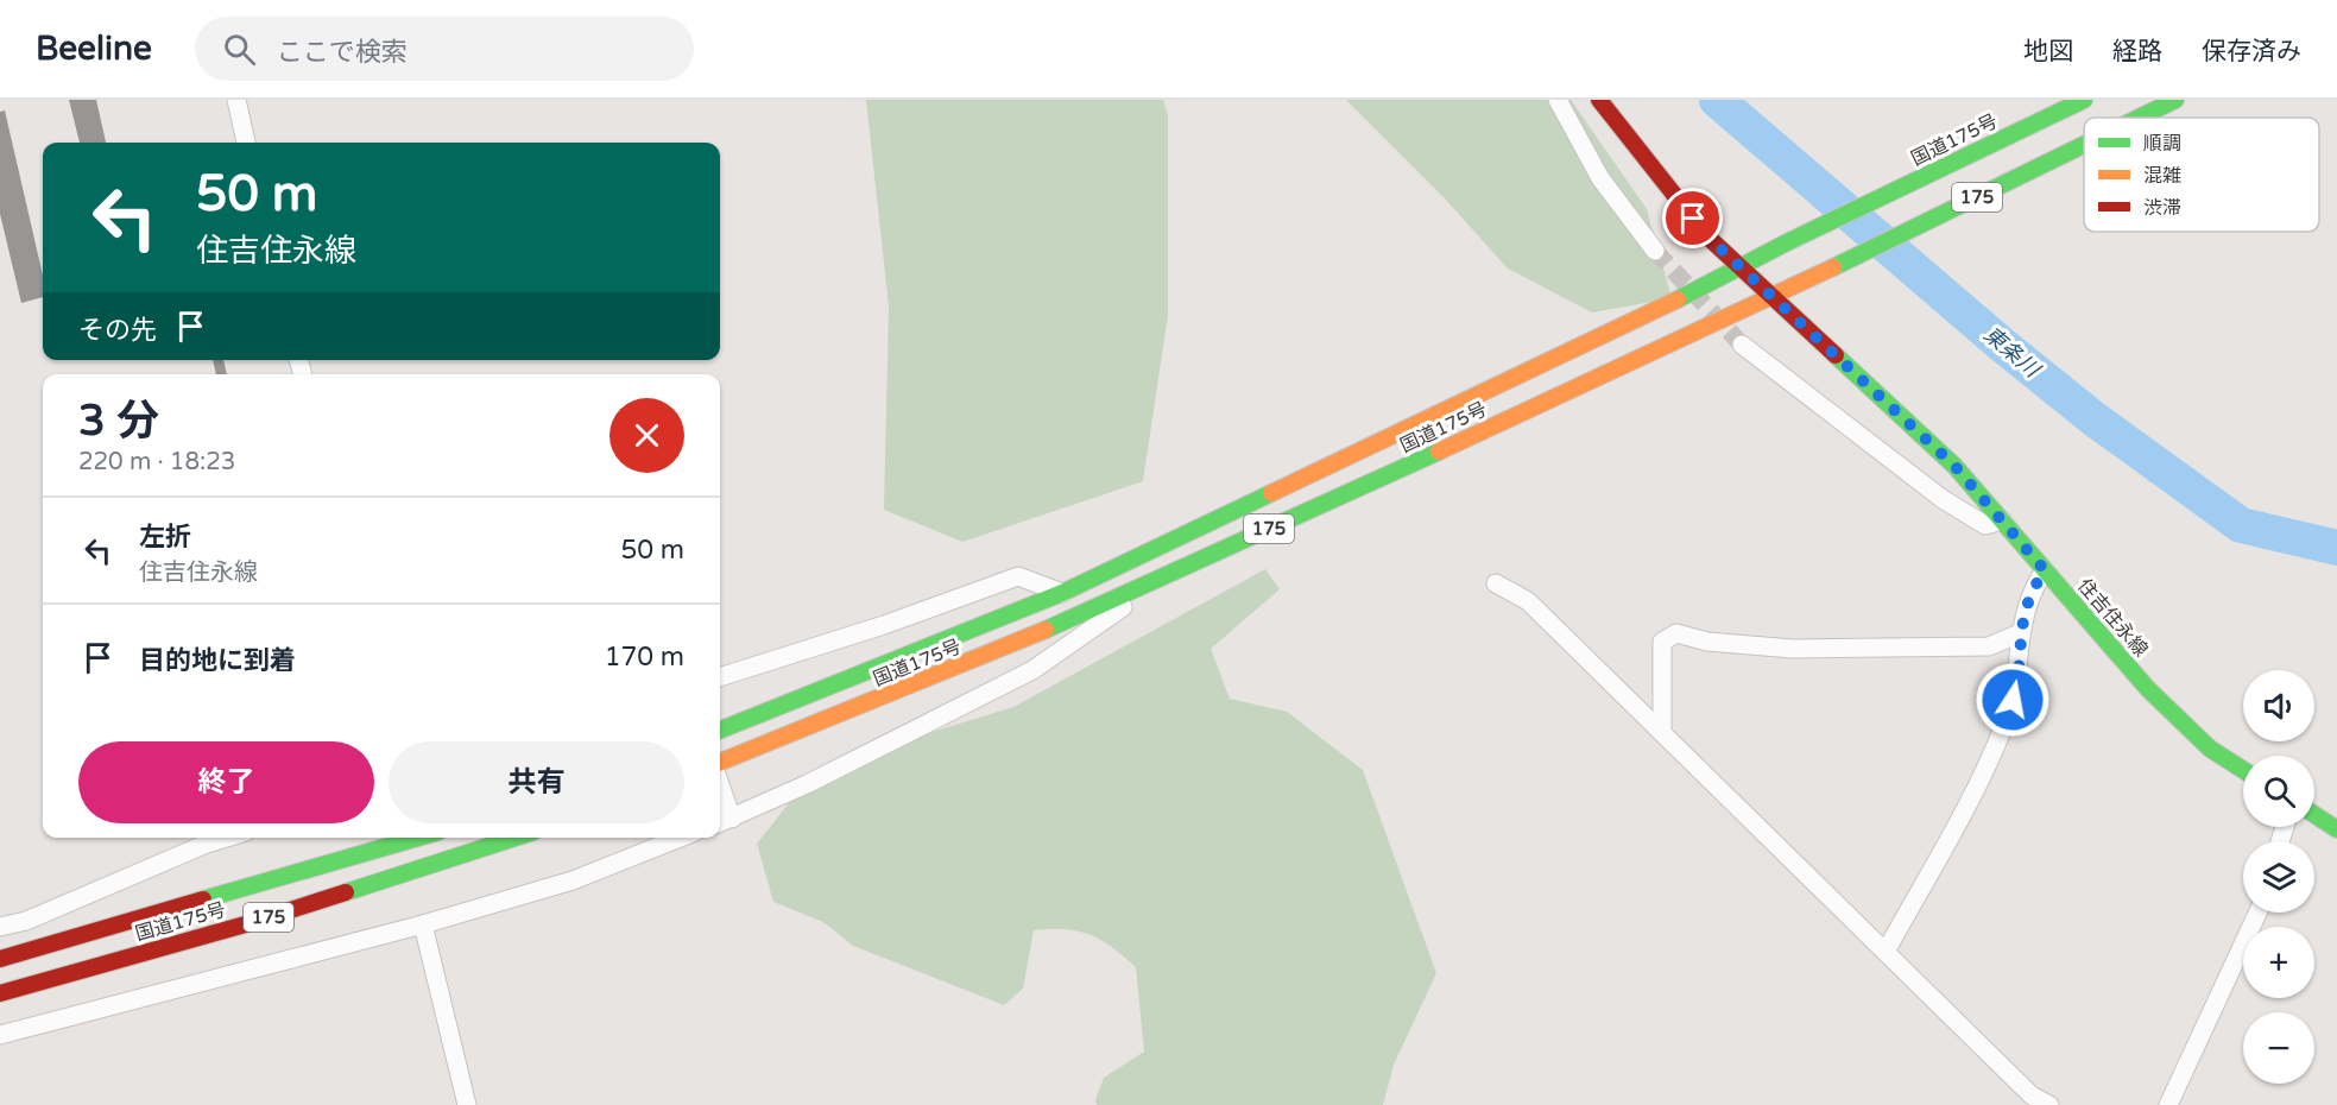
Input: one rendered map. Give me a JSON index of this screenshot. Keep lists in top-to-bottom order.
{
  "streets": {
    "main road": ["国道175号", "175", "住吉住永線"]
  },
  "crossings": [
    ["国道175号", "住吉住永線"]
  ],
  "water": ["東条川"],
  "legend": ["順調", "混雑", "渋滞"],
  "page": {
    "header": "Beeline",
    "search": "ここで検索",
    "nav": ["地図", "経路", "保存済み"],
    "turn": ["50 m", "住吉住永線"],
    "then": "その先",
    "heading": ["3 分", "220 m · 18:23"],
    "list": [
      {
        "name": "左折",
        "note": "住吉住永線",
        "value": "50 m"
      },
      {
        "name": "目的地に到着",
        "value": "170 m"
      }
    ],
    "map_buttons": ["+", "−"],
    "buttons": ["終了", "共有"]
  }
}
